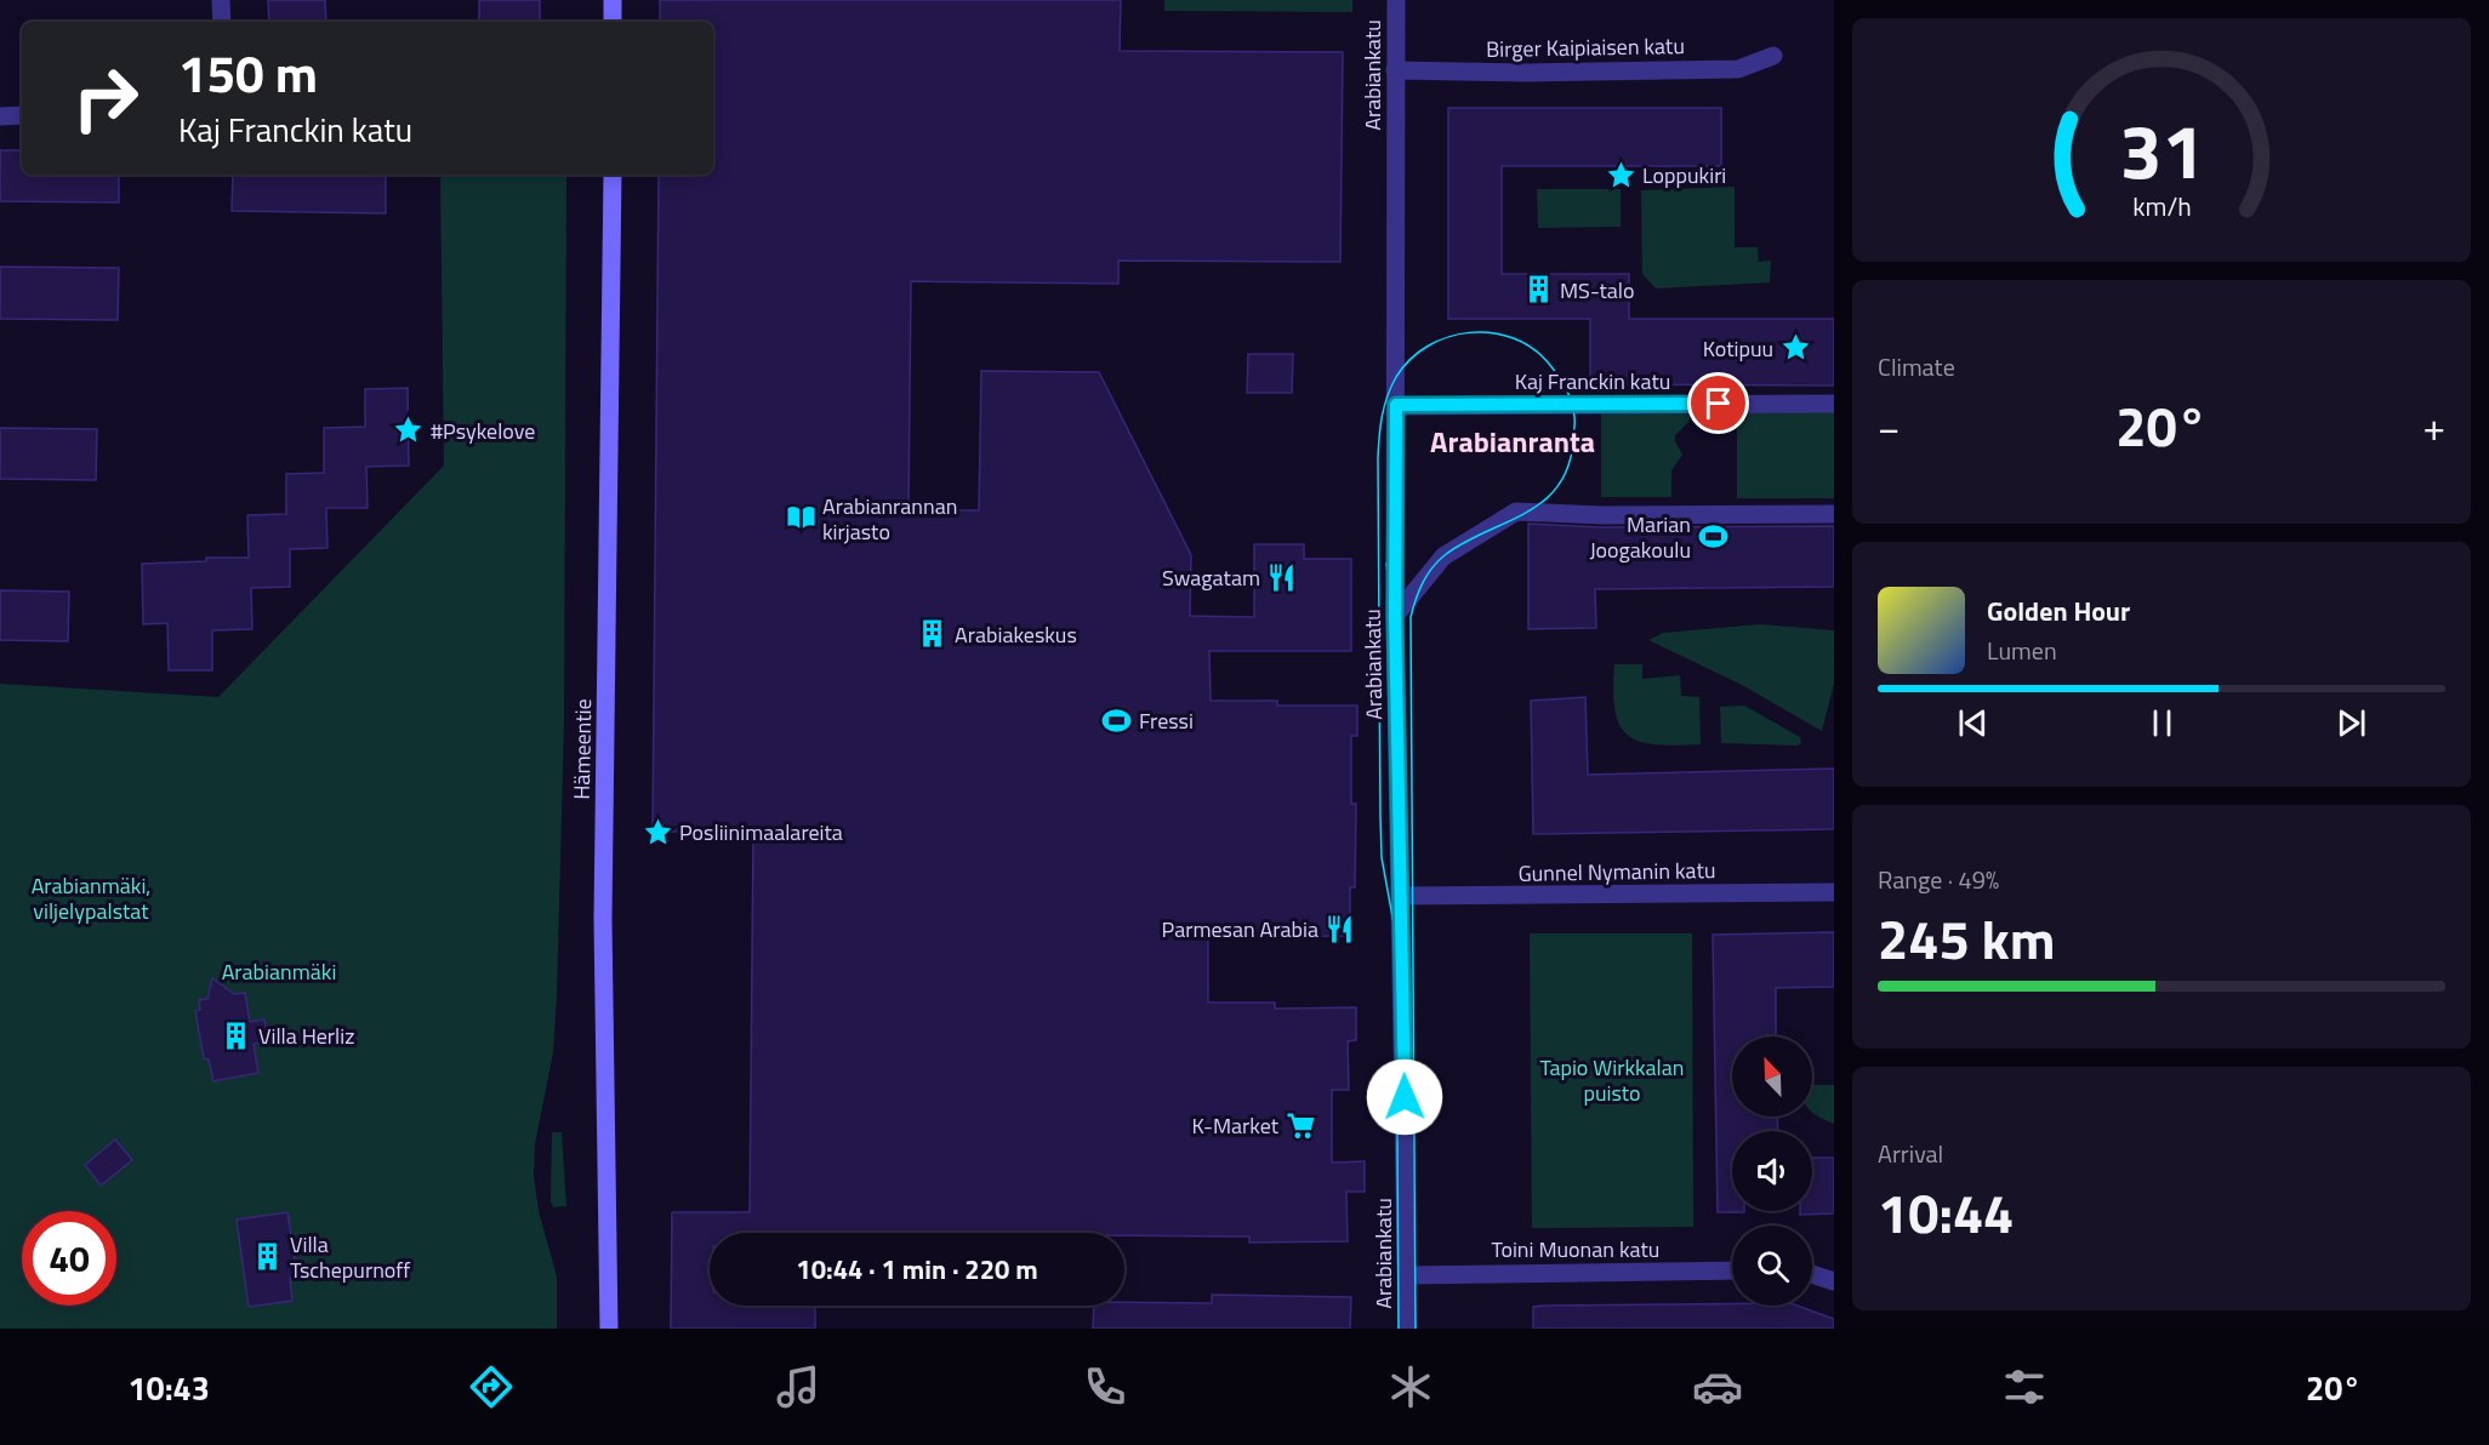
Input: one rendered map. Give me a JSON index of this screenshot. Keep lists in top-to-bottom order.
{
  "streets": {
    "main road": ["Hämeentie"],
    "street": [
      "Birger Kaipiaisen katu",
      "Arabiankatu",
      "Kaj Franckin katu",
      "Gunnel Nymanin katu",
      "Toini Muonan katu"
    ]
  },
  "crossings": [
    ["Birger Kaipiaisen katu", "Arabiankatu"],
    ["Arabiankatu", "Kaj Franckin katu"],
    ["Arabiankatu", "Gunnel Nymanin katu"],
    ["Arabiankatu", "Toini Muonan katu"]
  ],
  "districts": ["Arabianranta"],
  "parks": ["Arabianmäki, viljelypalstat", "Arabianmäki", "Tapio Wirkkalan puisto"],
  "places": {
    "place": [
      "Loppukiri",
      "Kotipuu",
      "#Psykelove",
      "Posliinimaalareita"
    ],
    "building": [
      "MS-talo",
      "Arabiakeskus",
      "Villa Herliz",
      "Villa Tschepurnoff"
    ],
    "library": ["Arabianrannan kirjasto"],
    "sports": ["Marian Joogakoulu", "Fressi"],
    "restaurant": ["Swagatam", "Parmesan Arabia"],
    "supermarket": ["K-Market"]
  },
  "north": "top left",
  "page": {
    "turn": ["150 m", "Kaj Franckin katu"],
    "tile": [
      "Climate",
      ["Range · 49%", "245 km"],
      ["Arrival", "10:44"]
    ],
    "heat": ["−", "20°", "+"],
    "song": ["Golden Hour", "Lumen"],
    "limit": "40",
    "trip": "10:44 · 1 min · 220 m",
    "tabs": ["10:43", "20°"],
    "gauge": ["31", "km/h"]
  }
}
